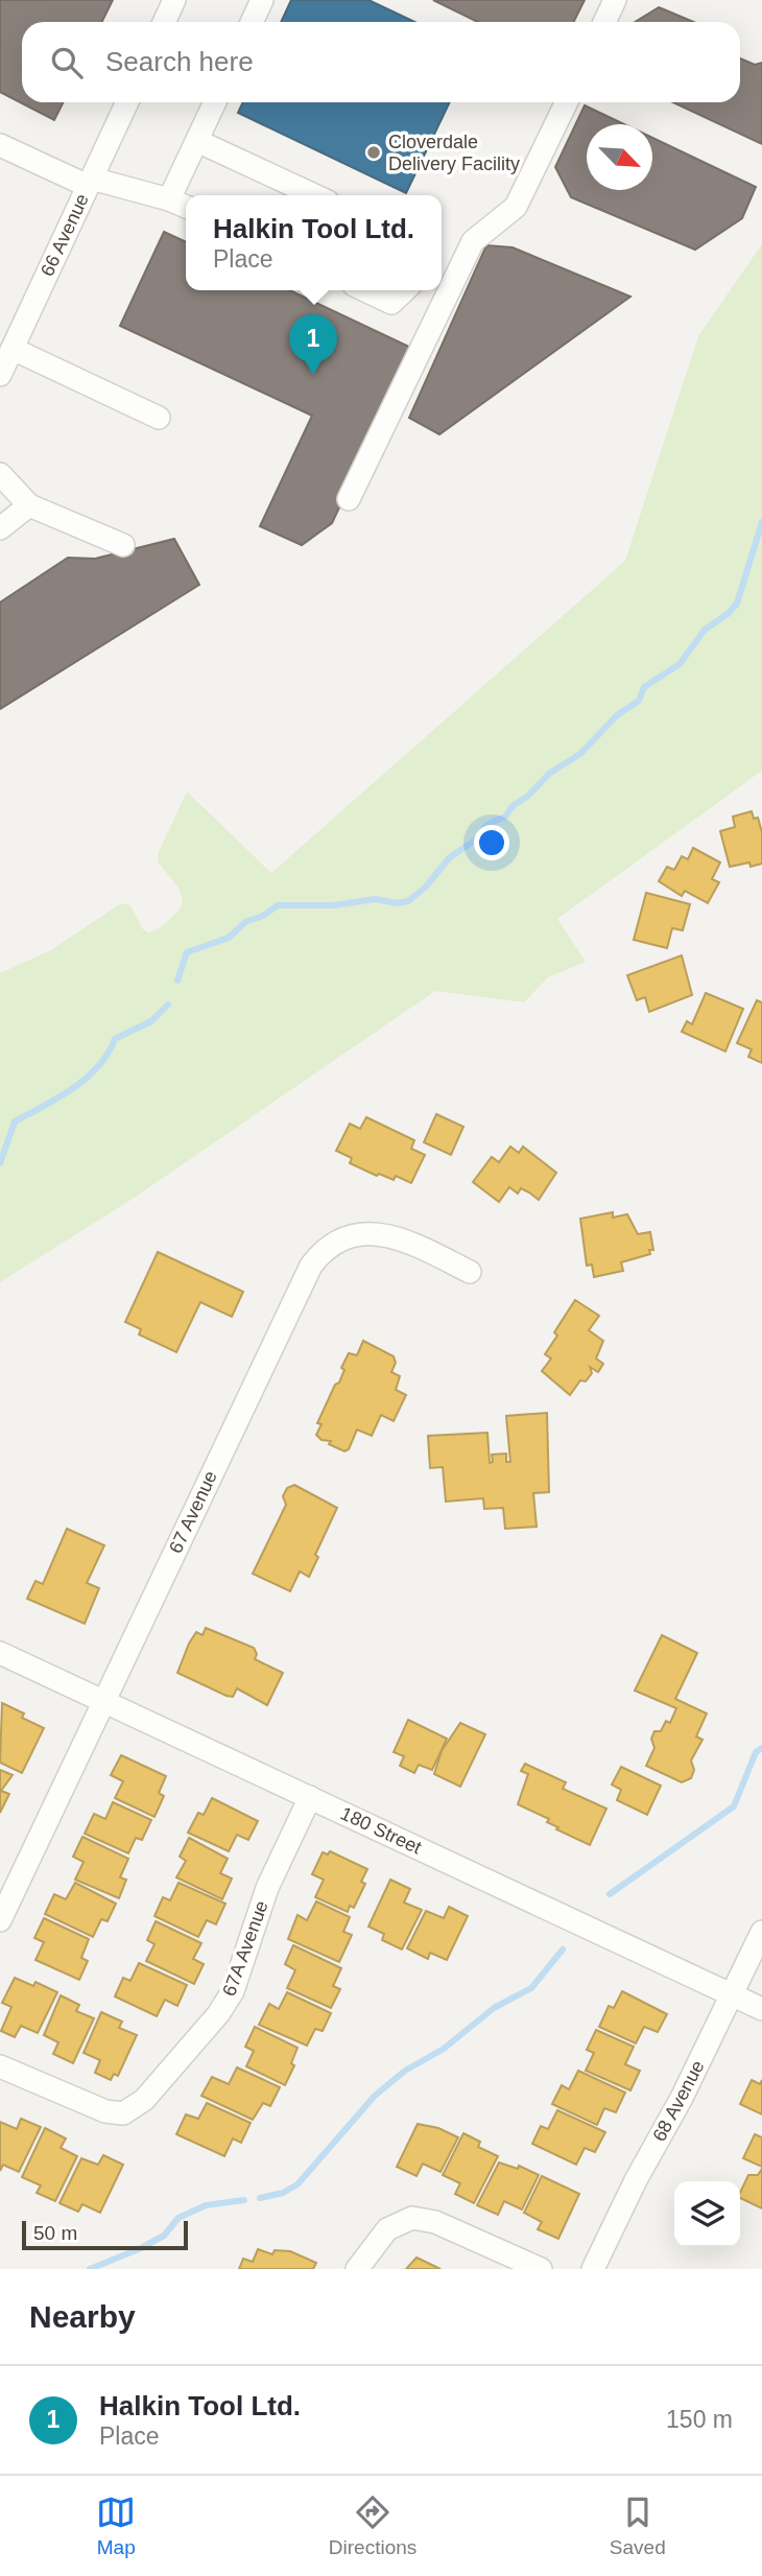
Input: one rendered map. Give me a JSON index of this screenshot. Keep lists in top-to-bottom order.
{
  "streets": {
    "street": [
      "66 Avenue",
      "67 Avenue",
      "180 Street",
      "67A Avenue",
      "68 Avenue"
    ]
  },
  "crossings": [
    ["67 Avenue", "180 Street"],
    ["180 Street", "67A Avenue"],
    ["180 Street", "68 Avenue"]
  ],
  "places": ["Cloverdale Delivery Facility"],
  "scale_bar": "50 m",
  "north": "bottom right",
  "page": {
    "search": "Search here",
    "popup": ["Halkin Tool Ltd.", "Place"],
    "pins": "1",
    "scale": "50 m",
    "heading": "Nearby",
    "list": [
      {
        "mark": "1",
        "name": "Halkin Tool Ltd.",
        "note": "Place",
        "value": "150 m"
      }
    ],
    "nav": ["Map", "Directions", "Saved"]
  }
}
